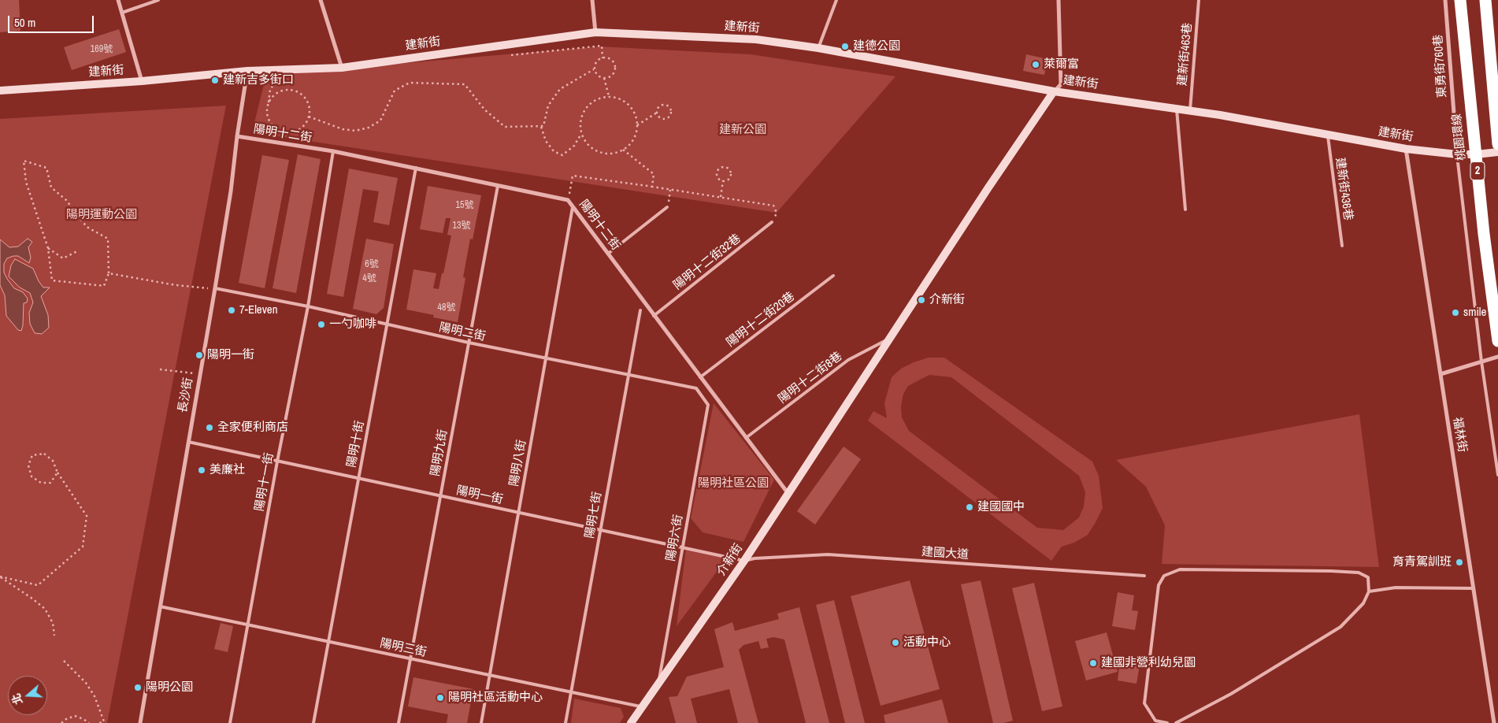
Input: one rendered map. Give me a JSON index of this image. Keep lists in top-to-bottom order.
{
  "streets": {
    "highway": ["桃園環線", "2"],
    "street": [
      "建新街",
      "東勇街760巷",
      "陽明十二街",
      "長沙街",
      "福林街",
      "介新街"
    ],
    "lane": [
      "建新街463巷",
      "建新街436巷",
      "陽明十二街32巷",
      "陽明十二街20巷",
      "陽明二街",
      "陽明十二街8巷",
      "陽明十街",
      "陽明九街",
      "陽明八街",
      "陽明十一街",
      "陽明一街",
      "陽明七街",
      "陽明六街",
      "建國大道",
      "陽明三街"
    ]
  },
  "crossings": [
    ["建新街", "建新街463巷"],
    ["建新街", "東勇街760巷"],
    ["建新街", "建新街436巷"],
    ["建新街", "長沙街"],
    ["建新街", "福林街"],
    ["建新街", "介新街"],
    ["陽明十二街", "陽明十二街32巷"],
    ["陽明十二街", "陽明十二街20巷"],
    ["陽明十二街", "陽明十二街8巷"],
    ["陽明十二街", "長沙街"],
    ["陽明十二街", "陽明十街"],
    ["陽明十二街", "陽明九街"],
    ["陽明十二街", "陽明八街"],
    ["陽明十二街", "陽明十一街"],
    ["陽明十二街", "介新街"],
    ["陽明二街", "長沙街"],
    ["陽明二街", "陽明十街"],
    ["陽明二街", "陽明九街"],
    ["陽明二街", "陽明八街"],
    ["陽明二街", "陽明十一街"],
    ["陽明二街", "陽明七街"],
    ["陽明二街", "陽明六街"],
    ["陽明十二街8巷", "介新街"],
    ["長沙街", "陽明一街"],
    ["長沙街", "陽明三街"],
    ["陽明十街", "陽明一街"],
    ["陽明十街", "陽明三街"],
    ["陽明九街", "陽明一街"],
    ["陽明九街", "陽明三街"],
    ["陽明八街", "陽明一街"],
    ["陽明八街", "陽明三街"],
    ["陽明十一街", "陽明一街"],
    ["陽明十一街", "陽明三街"],
    ["陽明一街", "陽明七街"],
    ["陽明一街", "陽明六街"],
    ["陽明一街", "建國大道"],
    ["陽明一街", "介新街"],
    ["陽明七街", "陽明三街"],
    ["陽明六街", "介新街"],
    ["建國大道", "介新街"],
    ["介新街", "陽明三街"]
  ],
  "parks": ["建新公園", "陽明運動公園", "陽明社區公園"],
  "places": [
    "建德公園",
    "萊爾富",
    "建新吉多街口",
    "介新街",
    "7-Eleven",
    "smile",
    "一勺咖啡",
    "陽明一街",
    "全家便利商店",
    "美廉社",
    "建國國中",
    "育青駕訓班",
    "活動中心",
    "建國非營利幼兒園",
    "陽明公園",
    "陽明社區活動中心"
  ],
  "house_numbers": [
    "169號",
    "15號",
    "13號",
    "6號",
    "4號",
    "48號"
  ],
  "scale_bar": "50 m",
  "north": "left"
}
